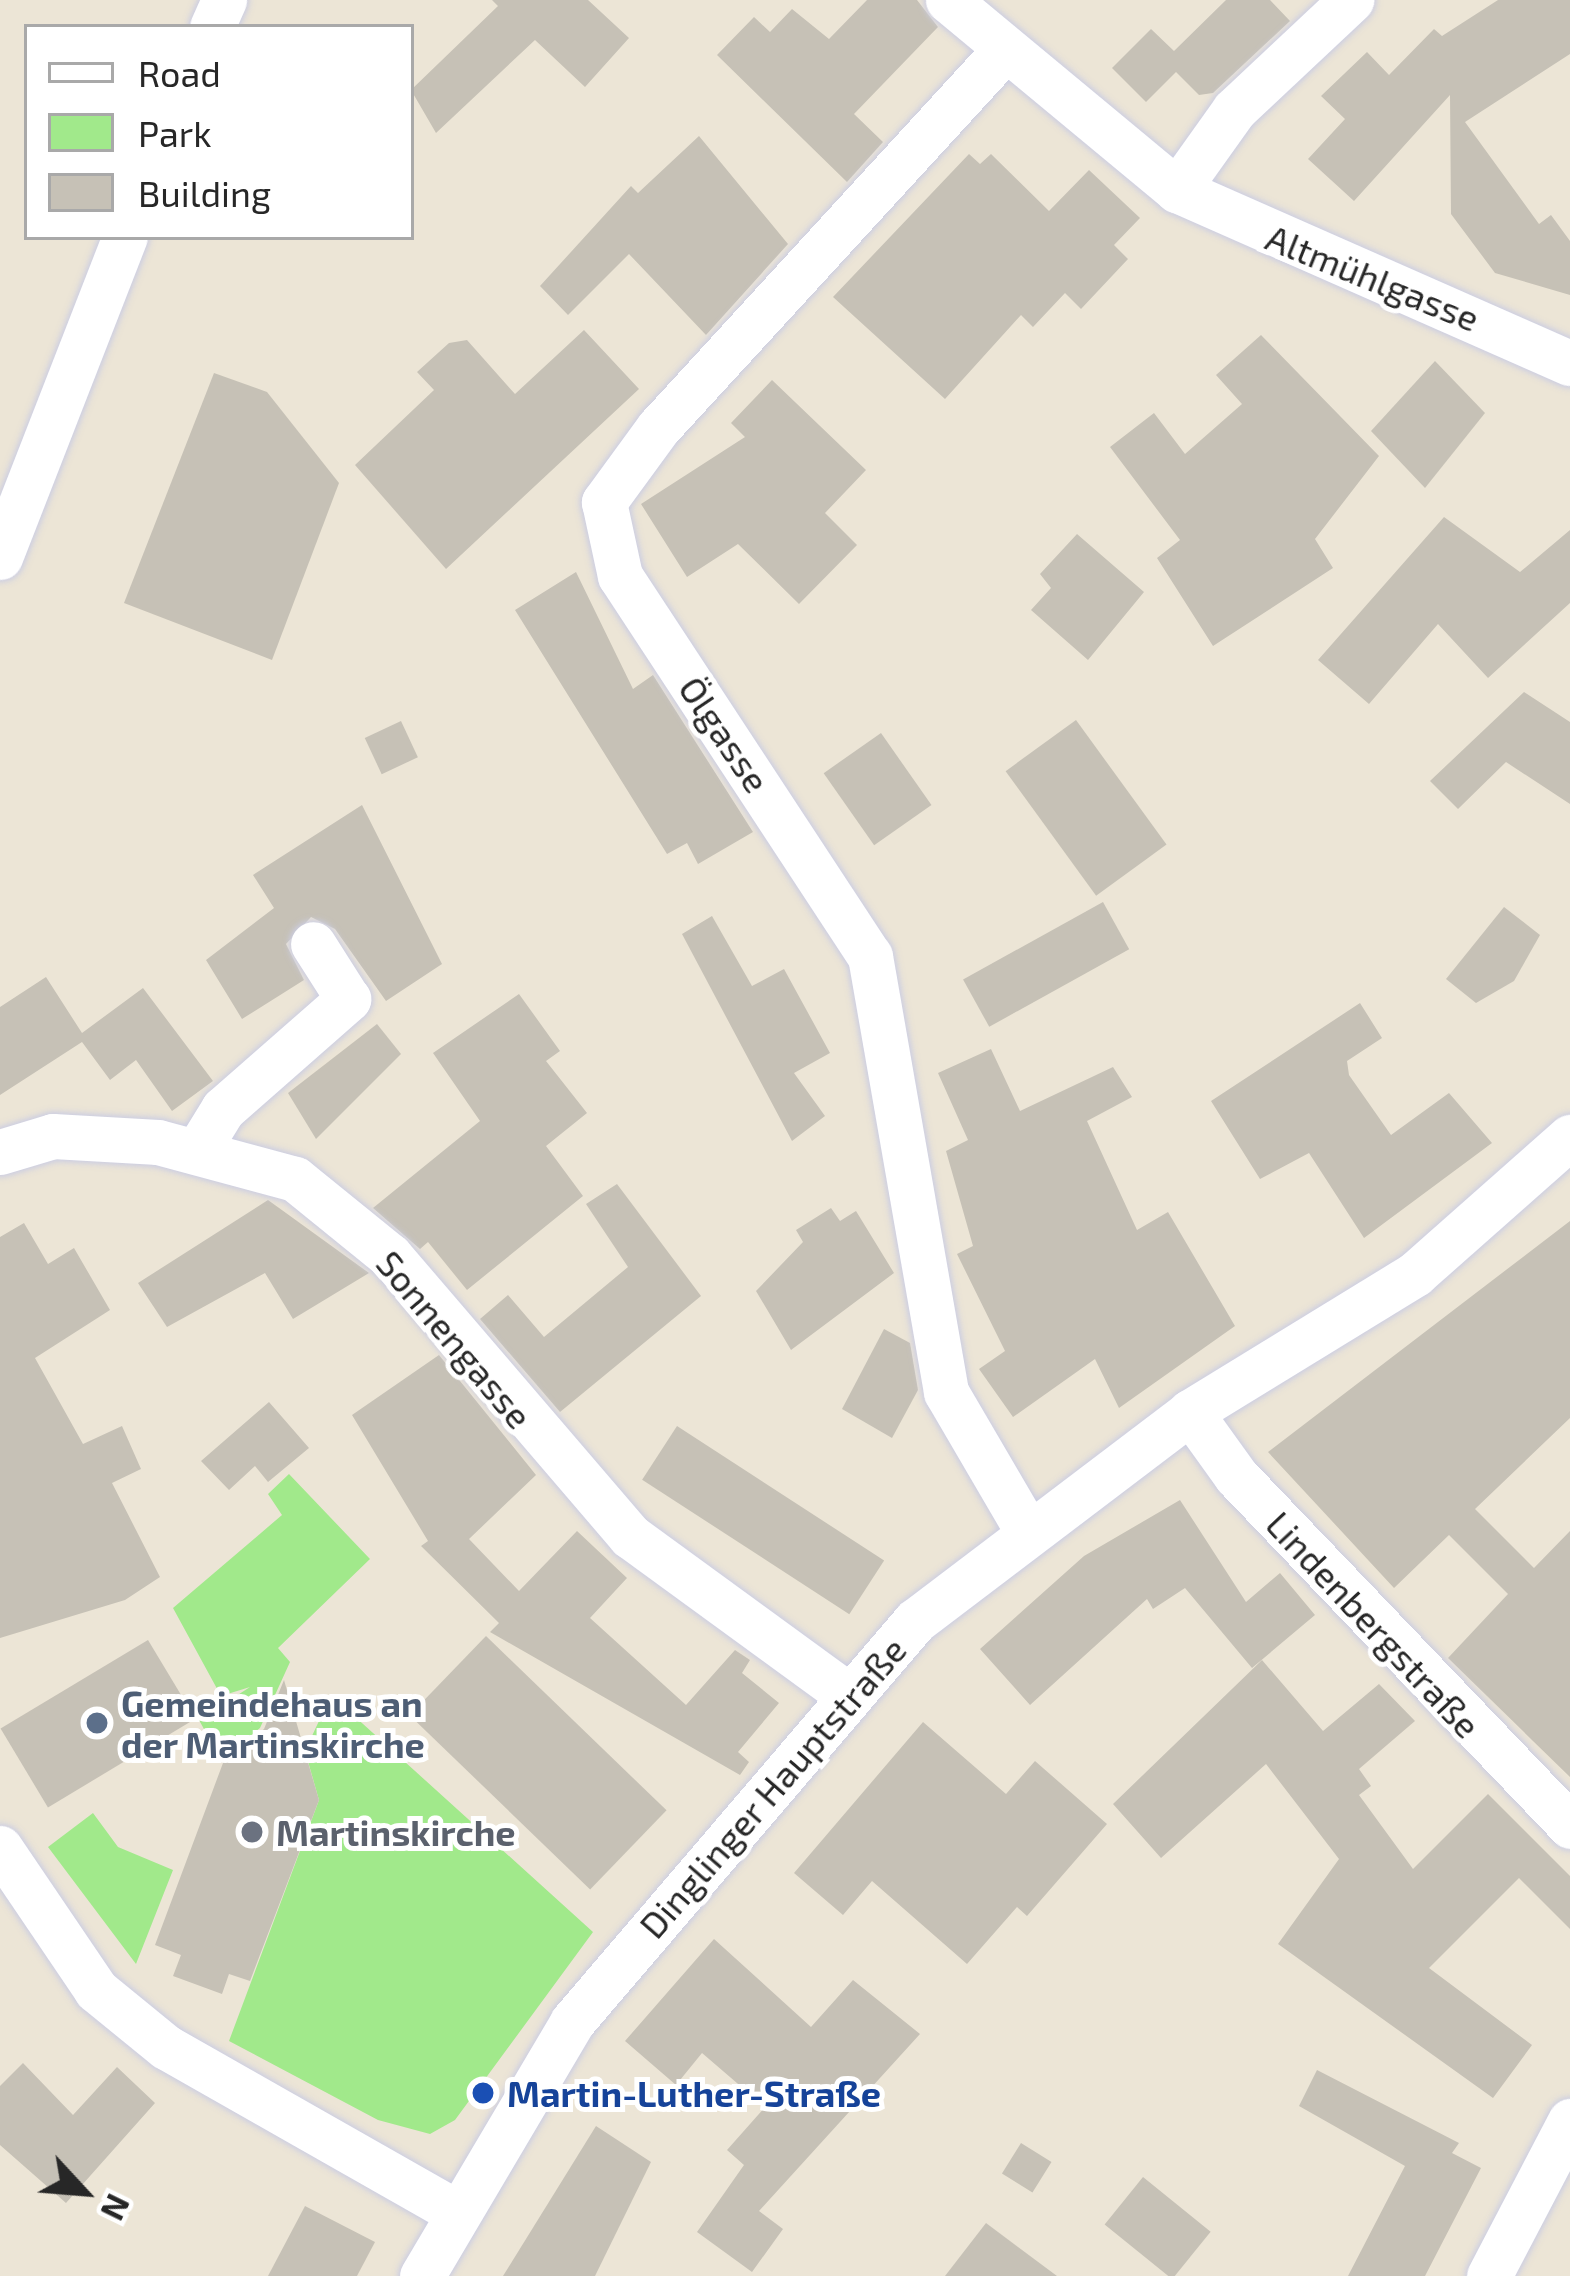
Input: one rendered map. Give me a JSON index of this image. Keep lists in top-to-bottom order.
{
  "streets": {
    "street": [
      "Altmühlgasse",
      "Ölgasse",
      "Sonnengasse",
      "Lindenbergstraße",
      "Dinglinger Hauptstraße"
    ]
  },
  "crossings": [
    ["Altmühlgasse", "Ölgasse"],
    ["Ölgasse", "Dinglinger Hauptstraße"],
    ["Sonnengasse", "Dinglinger Hauptstraße"],
    ["Lindenbergstraße", "Dinglinger Hauptstraße"]
  ],
  "places": ["Gemeindehaus an der Martinskirche", "Martinskirche", "Martin-Luther-Straße"],
  "legend": ["Road", "Park", "Building"],
  "north": "bottom right"
}
